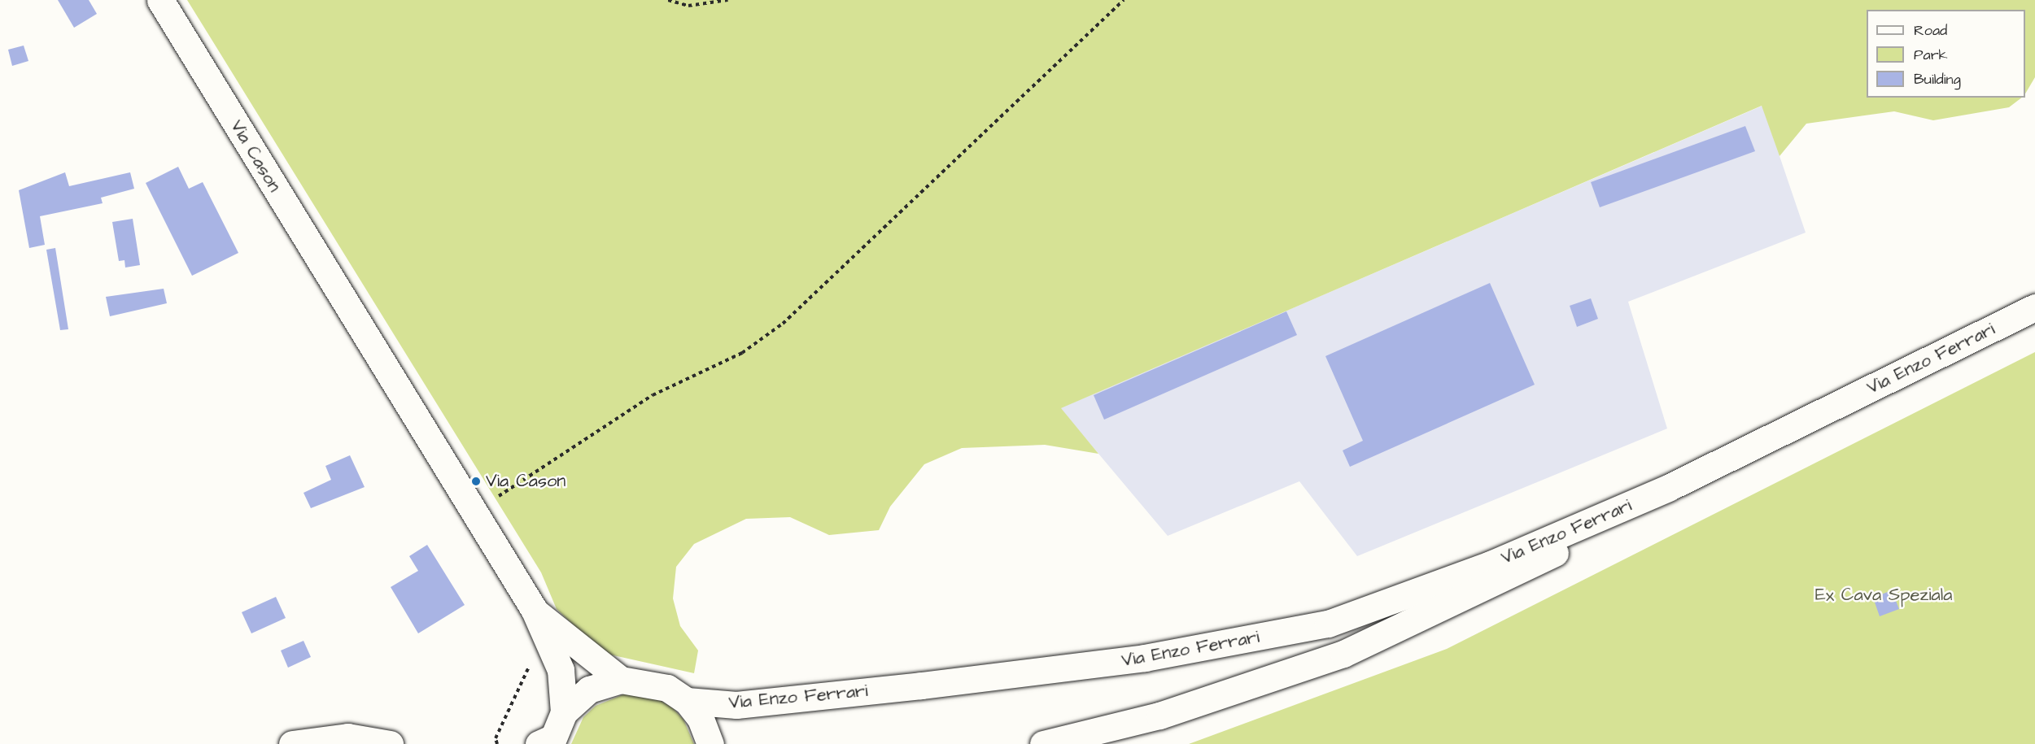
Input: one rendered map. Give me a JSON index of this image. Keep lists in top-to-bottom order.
{
  "streets": {
    "main road": ["Via Cason", "Via Enzo Ferrari"]
  },
  "parks": ["Ex Cava Speziala"],
  "places": ["Via Cason"],
  "legend": ["Road", "Park", "Building"]
}
